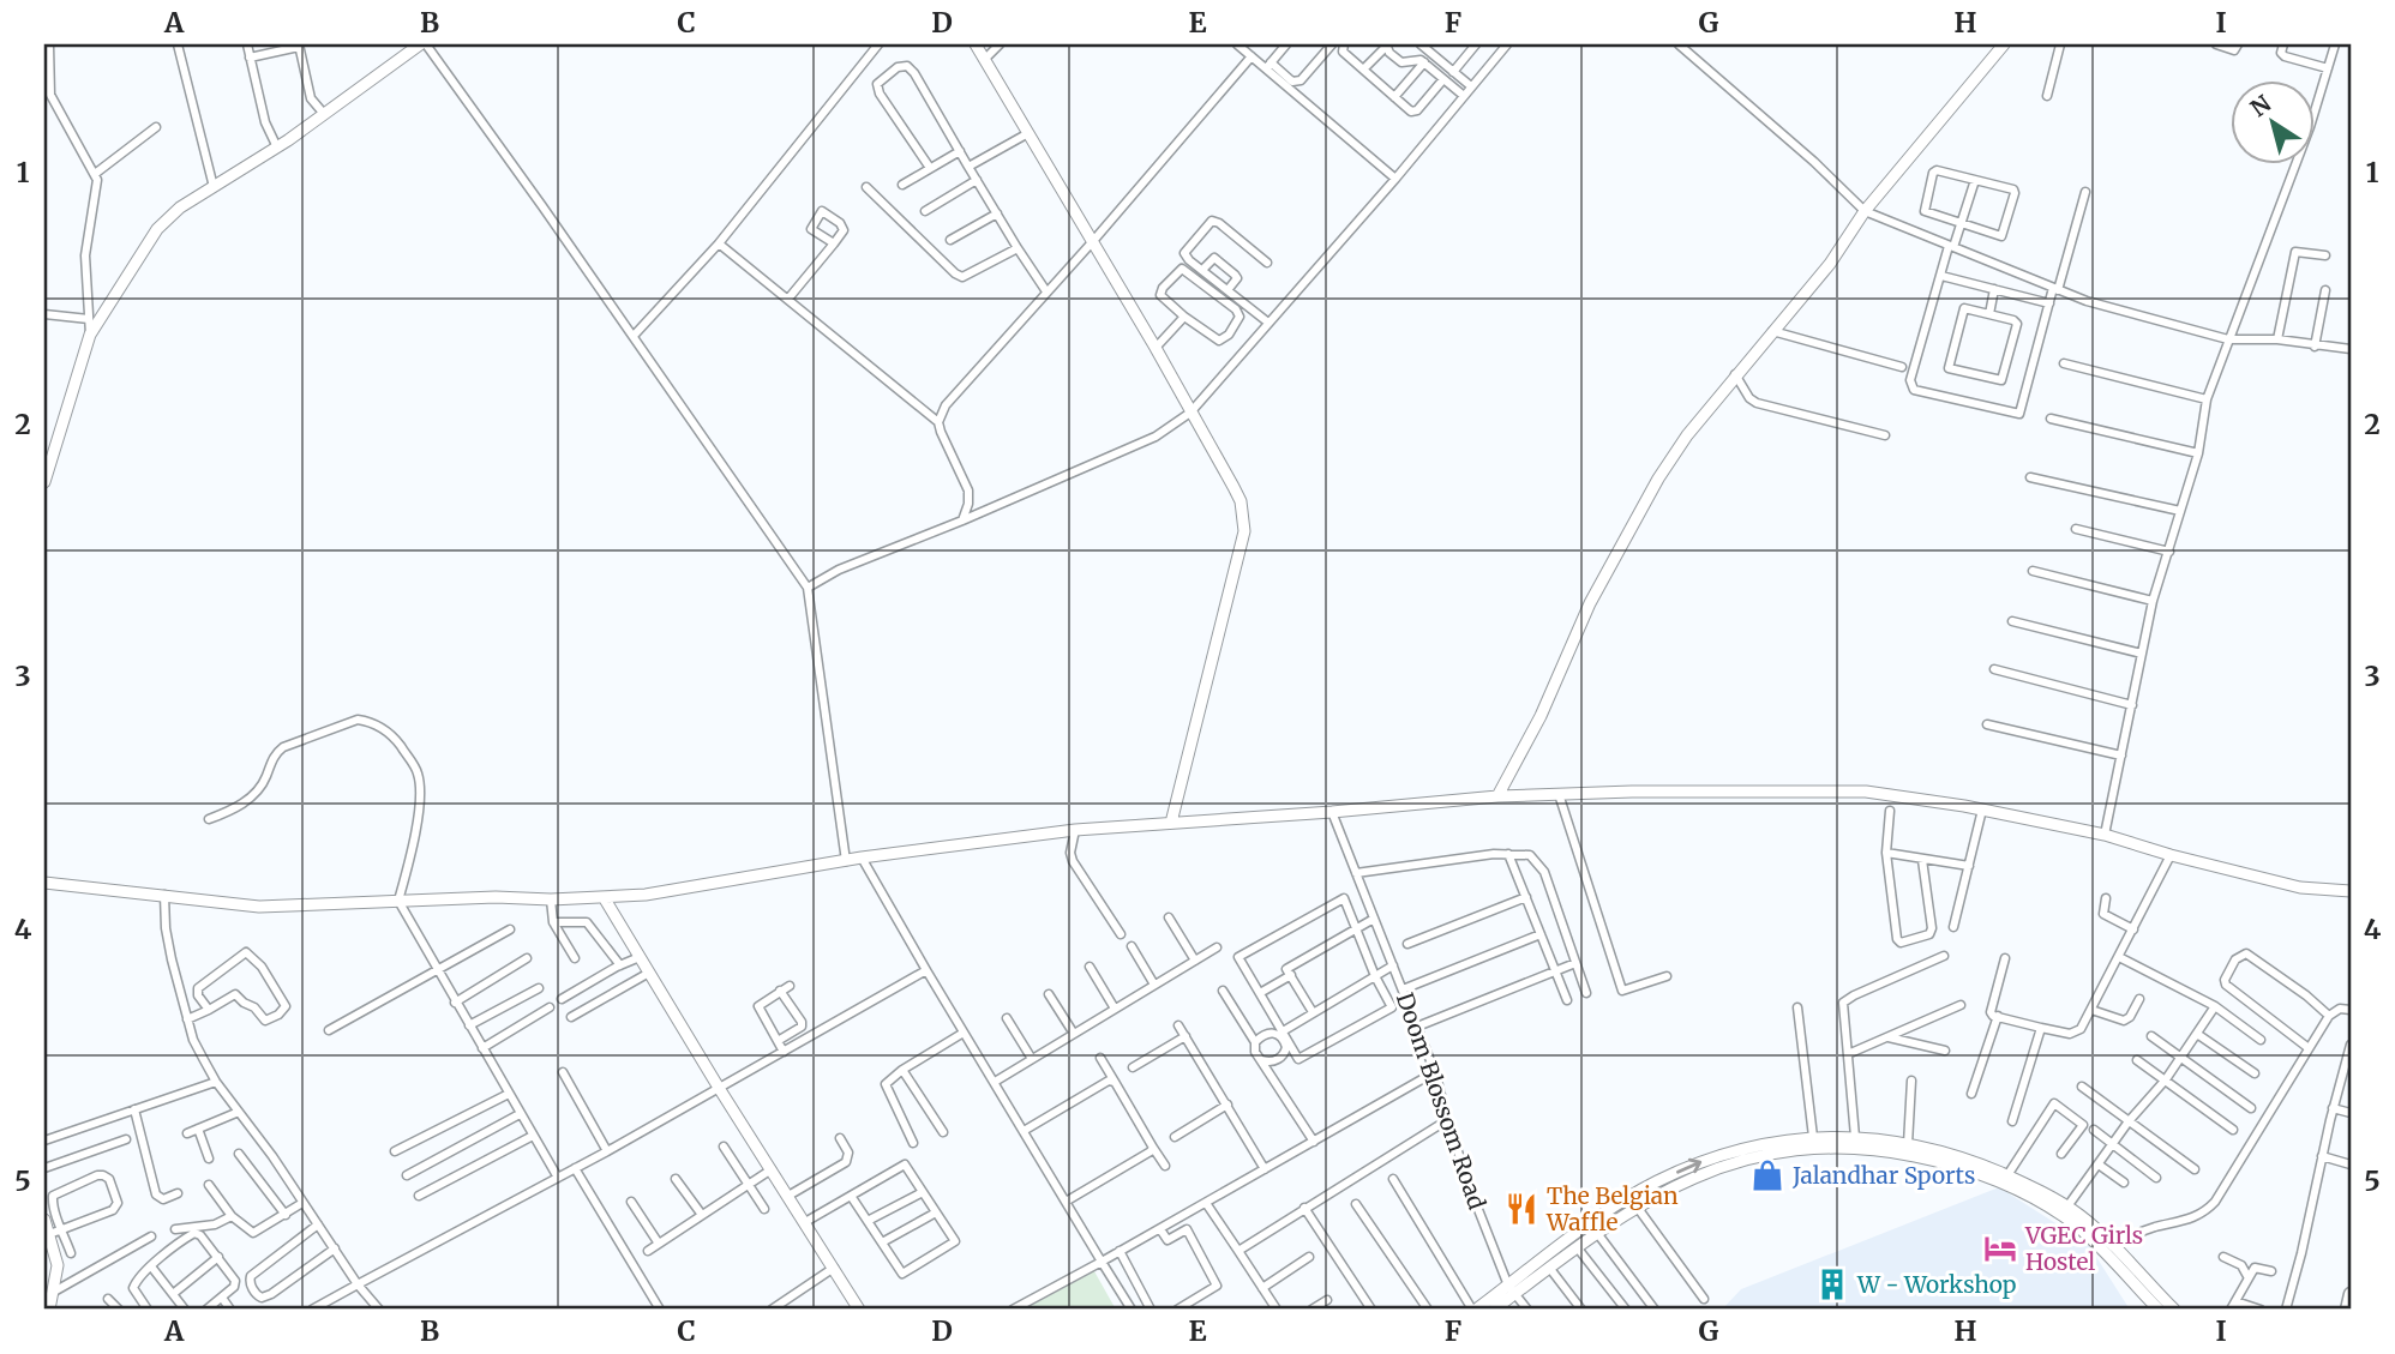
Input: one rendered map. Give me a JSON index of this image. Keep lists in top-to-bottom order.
{
  "streets": {
    "street": ["Doom Blossom Road"]
  },
  "places": {
    "shop": ["Jalandhar Sports"],
    "restaurant": ["The Belgian Waffle"],
    "hotel": ["VGEC Girls Hostel"],
    "building": ["W - Workshop"]
  },
  "north": "top left",
  "grid": {
    "columns": [
      "A",
      "B",
      "C",
      "D",
      "E",
      "F",
      "G",
      "H",
      "I"
    ],
    "rows": [
      "1",
      "2",
      "3",
      "4",
      "5"
    ]
  }
}
